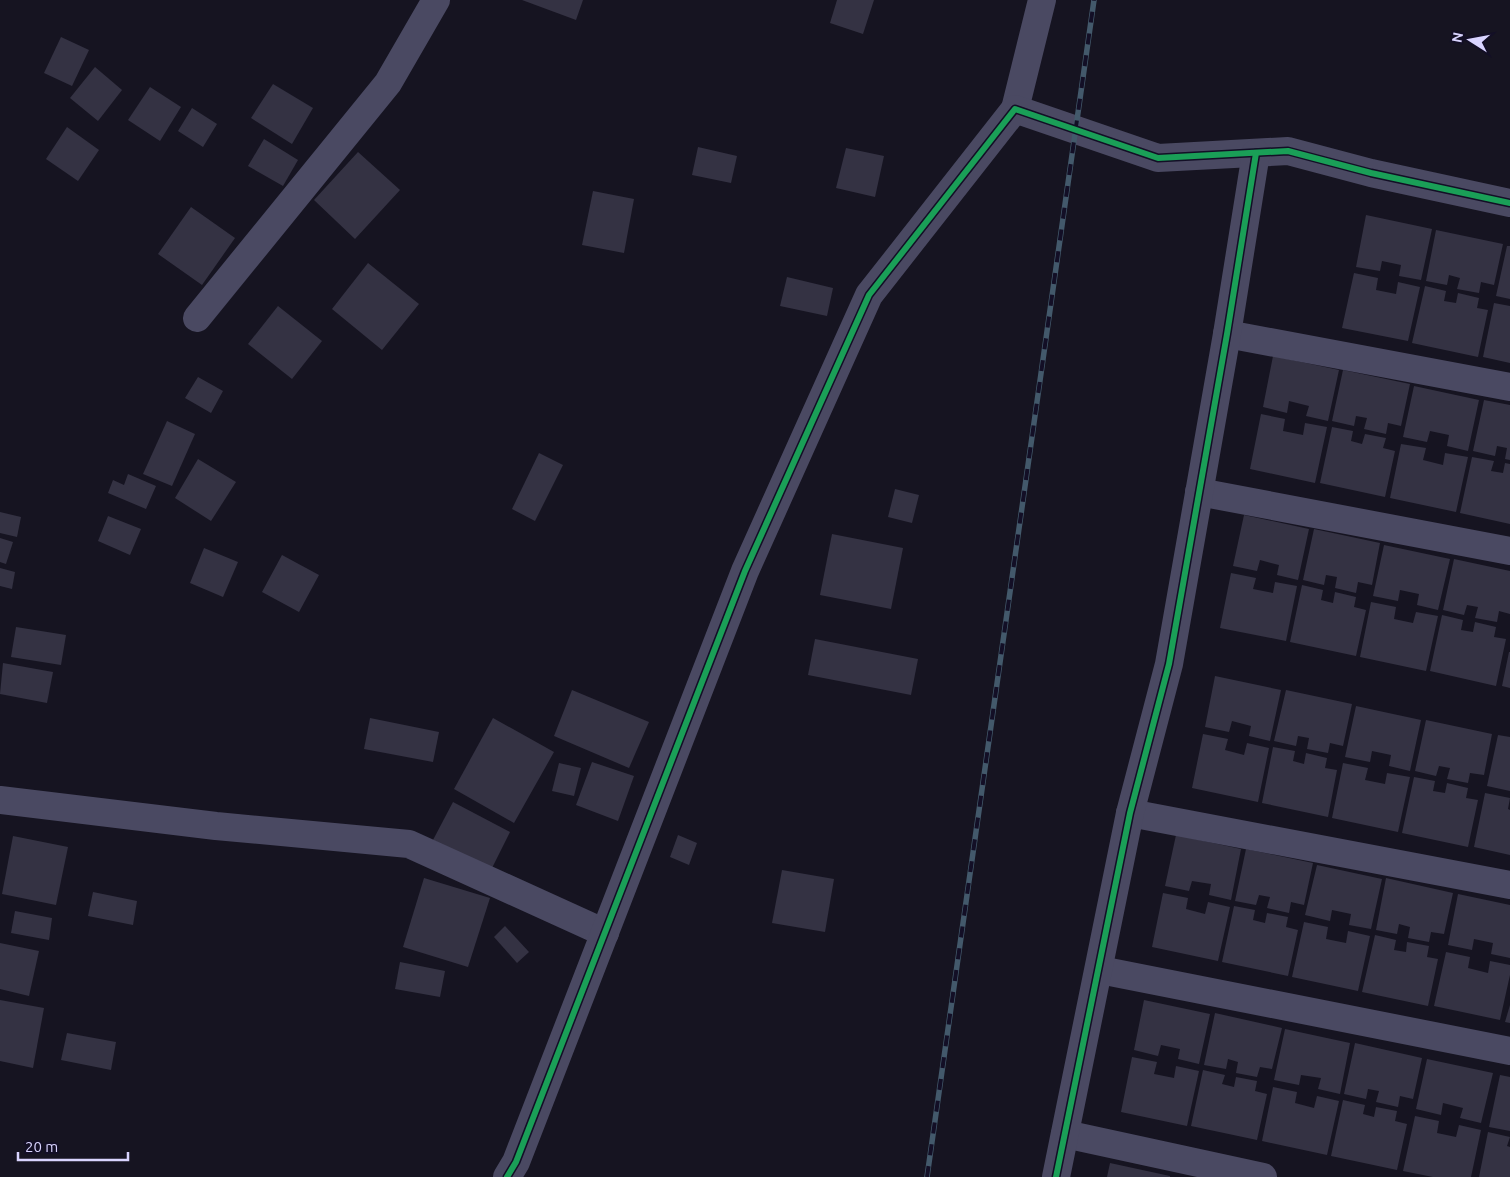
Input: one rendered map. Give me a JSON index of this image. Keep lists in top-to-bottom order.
{
  "scale_bar": "20 m",
  "north": "left"
}
